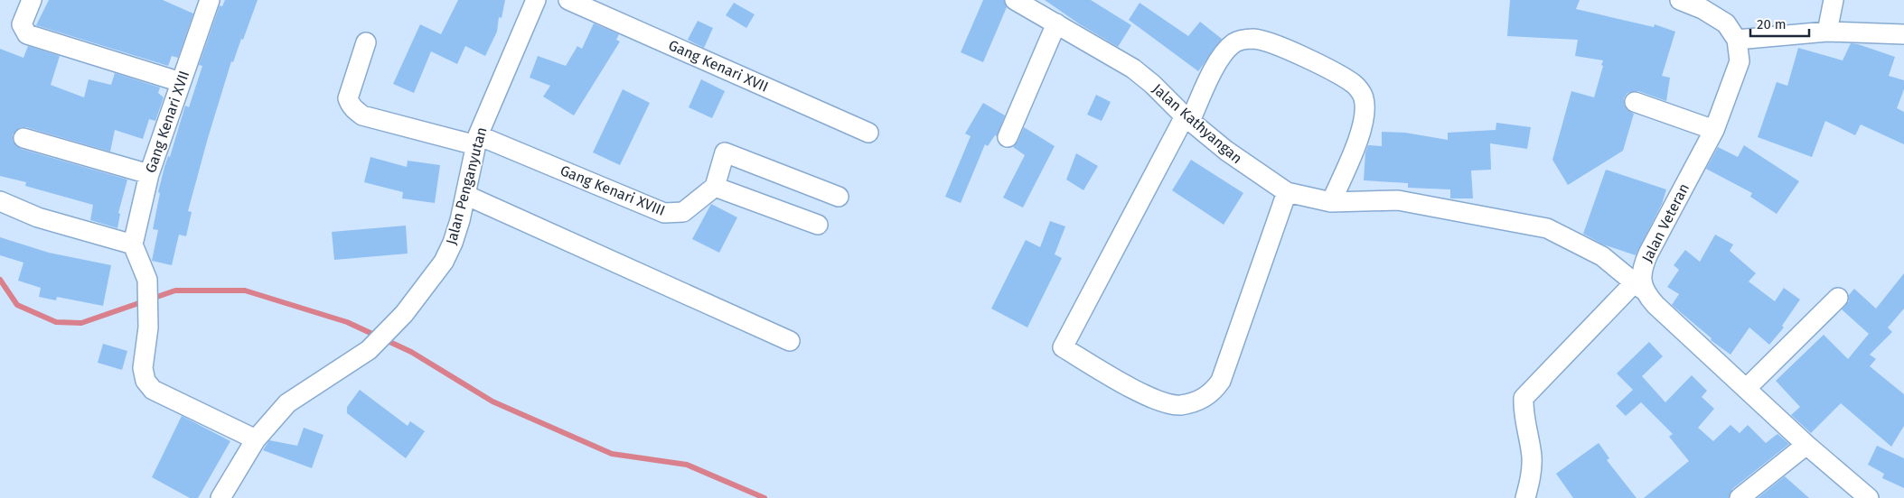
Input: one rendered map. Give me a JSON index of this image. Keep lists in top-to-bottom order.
{
  "streets": {
    "street": [
      "Gang Kenari XVII",
      "Jalan Kathyangan",
      "Jalan Penganyutan",
      "Gang Kenari XVIII",
      "Jalan Veteran"
    ]
  },
  "crossings": [
    ["Jalan Kathyangan", "Jalan Veteran"],
    ["Jalan Penganyutan", "Gang Kenari XVIII"]
  ],
  "scale_bar": "20 m"
}
